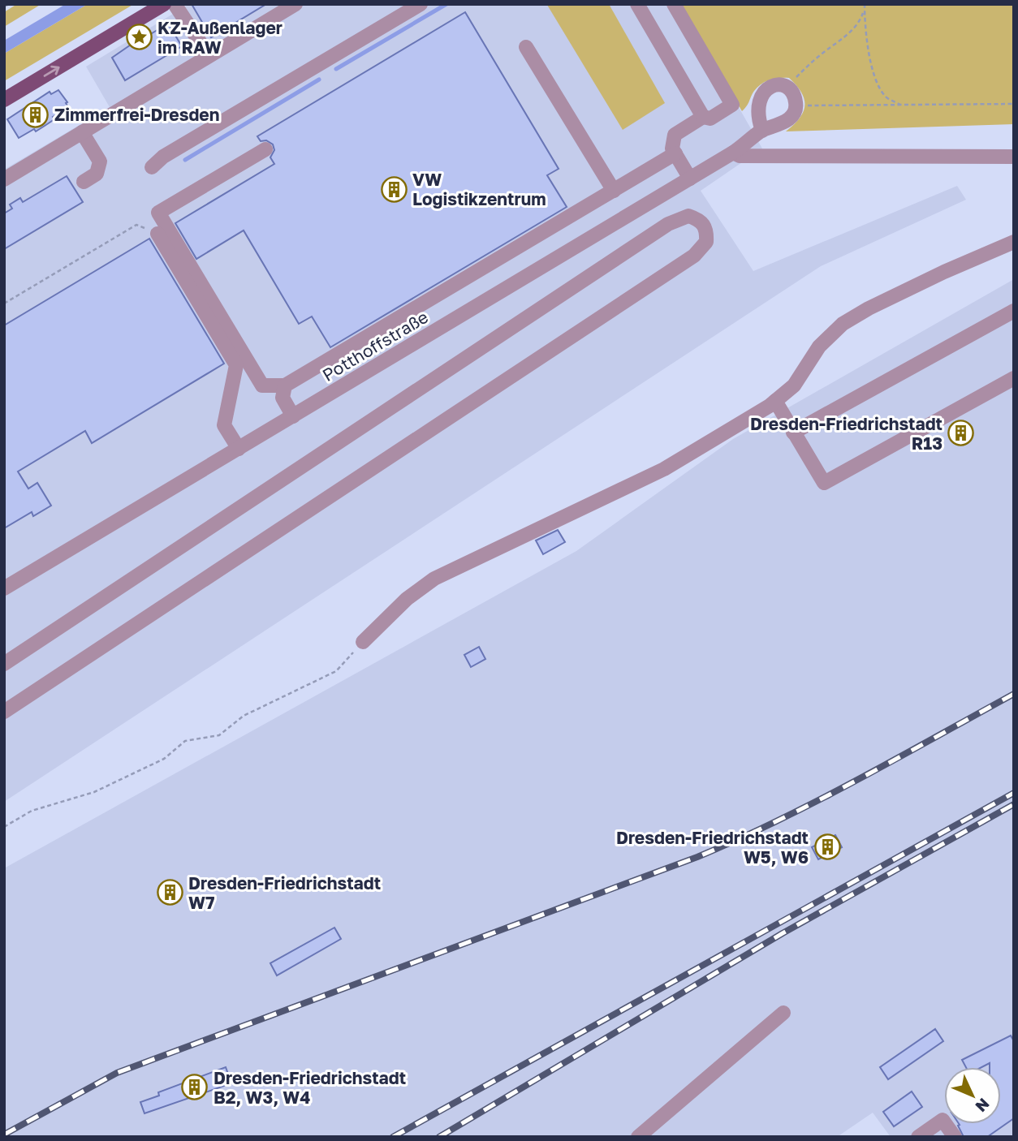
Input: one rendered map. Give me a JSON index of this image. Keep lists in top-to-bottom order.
{
  "streets": {
    "street": ["Potthoffstraße"]
  },
  "places": {
    "place": ["KZ-Außenlager im RAW"],
    "building": [
      "Zimmerfrei-Dresden",
      "VW Logistikzentrum",
      "Dresden-Friedrichstadt R13",
      "Dresden-Friedrichstadt W5, W6",
      "Dresden-Friedrichstadt W7",
      "Dresden-Friedrichstadt B2, W3, W4"
    ]
  },
  "north": "bottom right"
}
